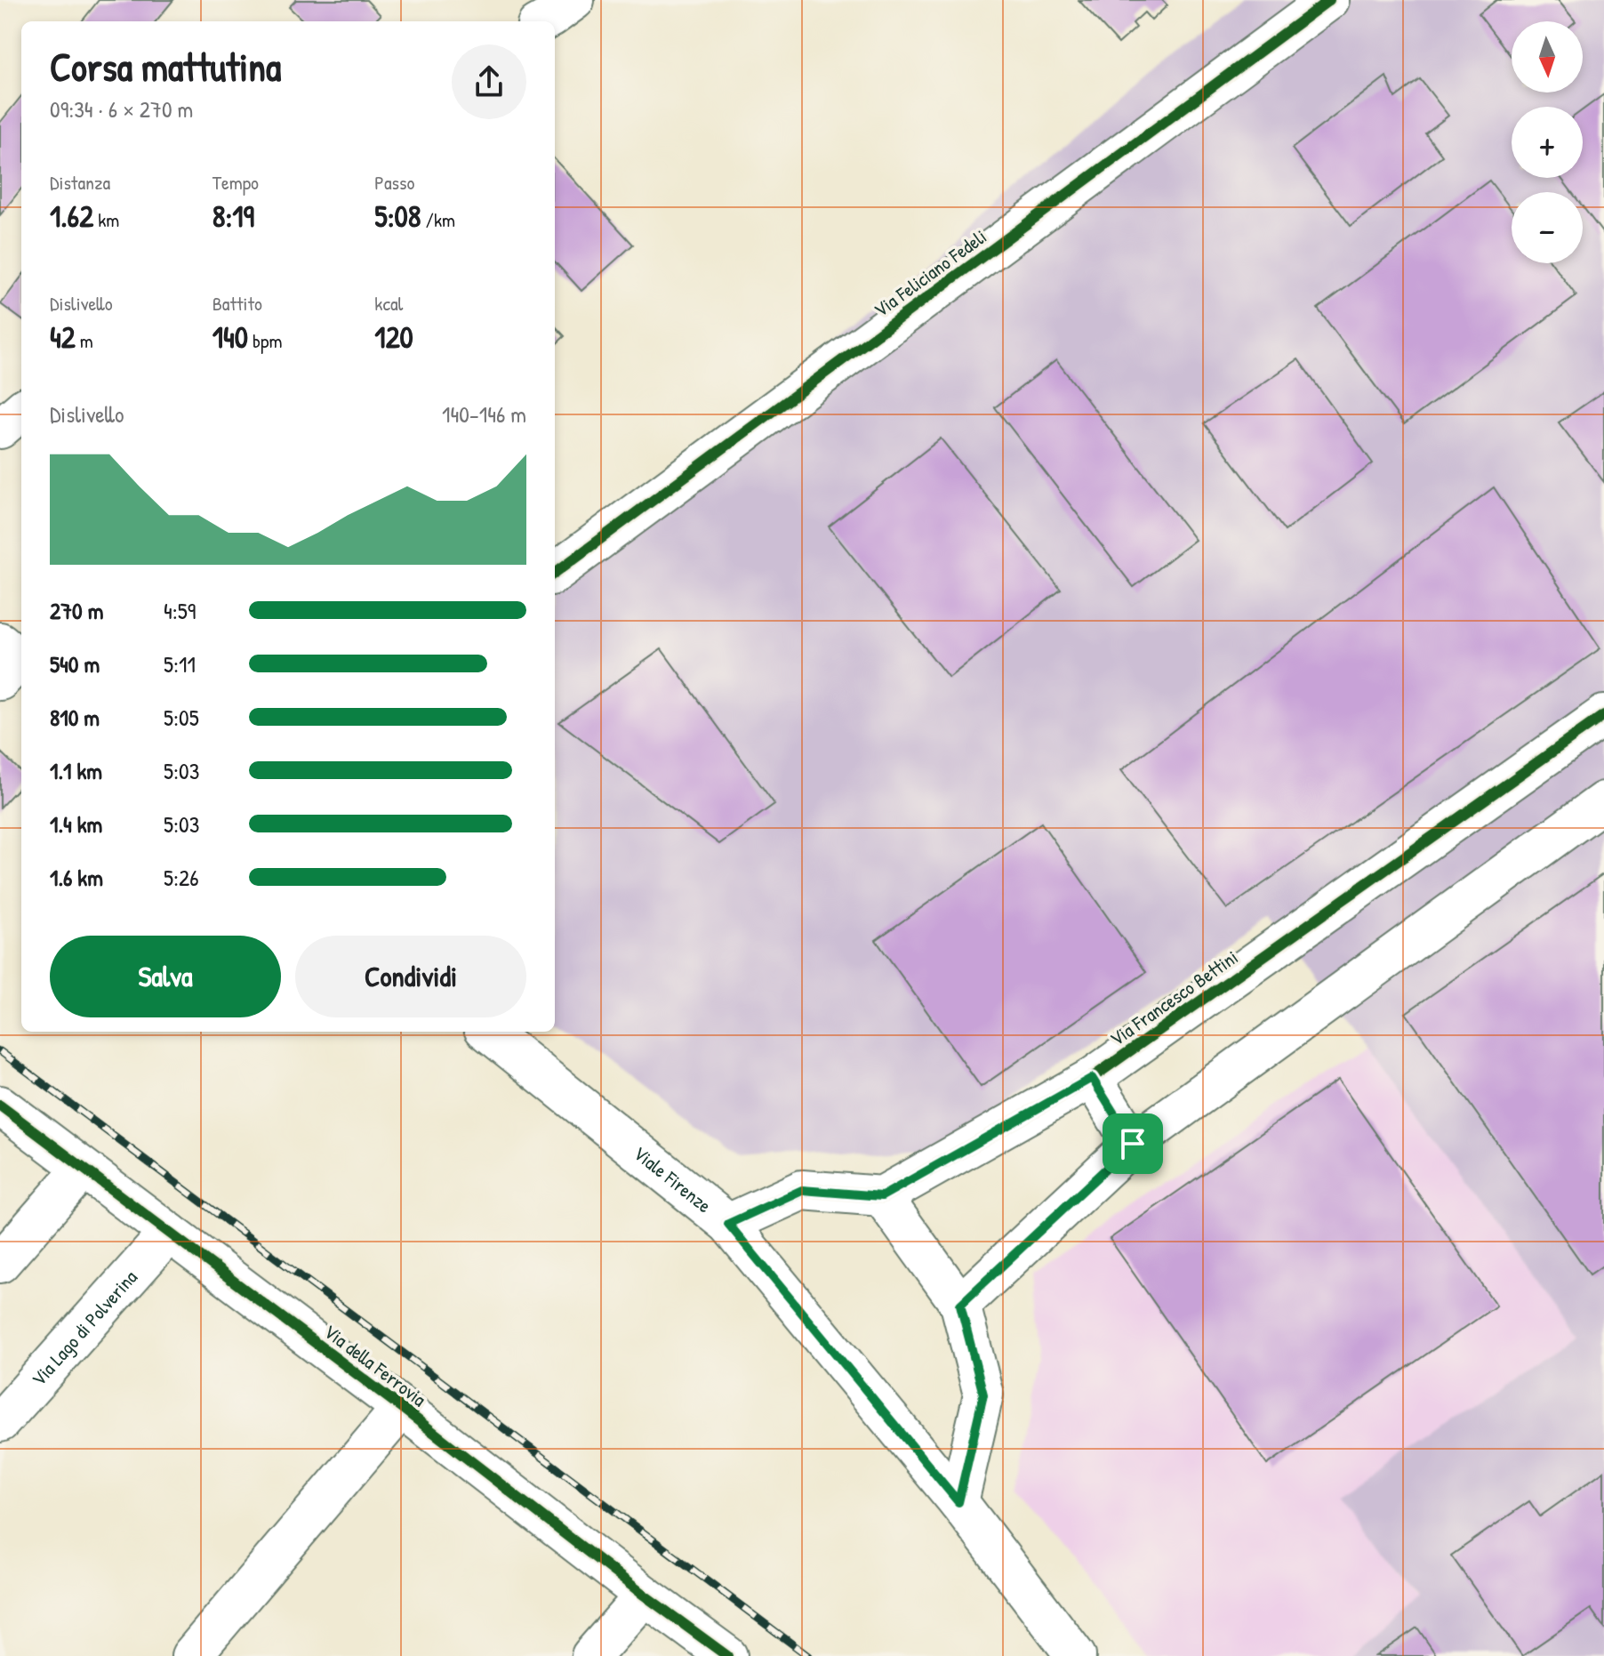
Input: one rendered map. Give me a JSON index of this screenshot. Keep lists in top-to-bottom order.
{
  "streets": {
    "street": [
      "Via Feliciano Fedeli",
      "Via Francesco Bettini",
      "Viale Firenze",
      "Via Lago di Polverina",
      "Via della Ferrovia"
    ]
  },
  "crossings": [
    ["Via Lago di Polverina", "Via della Ferrovia"]
  ],
  "north": "bottom",
  "page": {
    "map_buttons": ["+", "−"],
    "heading": ["Corsa mattutina", "09:34 · 6 × 270 m"],
    "stats": [
      ["Distanza", "1.62 km"],
      ["Tempo", "8:19"],
      ["Passo", "5:08 /km"],
      ["Dislivello", "42 m"],
      ["Battito", "140 bpm"],
      ["kcal", "120"]
    ],
    "chart": ["Dislivello", "140–146 m"],
    "list": [
      {
        "name": "270 m",
        "note": "4:59"
      },
      {
        "name": "540 m",
        "note": "5:11"
      },
      {
        "name": "810 m",
        "note": "5:05"
      },
      {
        "name": "1.1 km",
        "note": "5:03"
      },
      {
        "name": "1.4 km",
        "note": "5:03"
      },
      {
        "name": "1.6 km",
        "note": "5:26"
      }
    ],
    "buttons": ["Salva", "Condividi"]
  }
}
